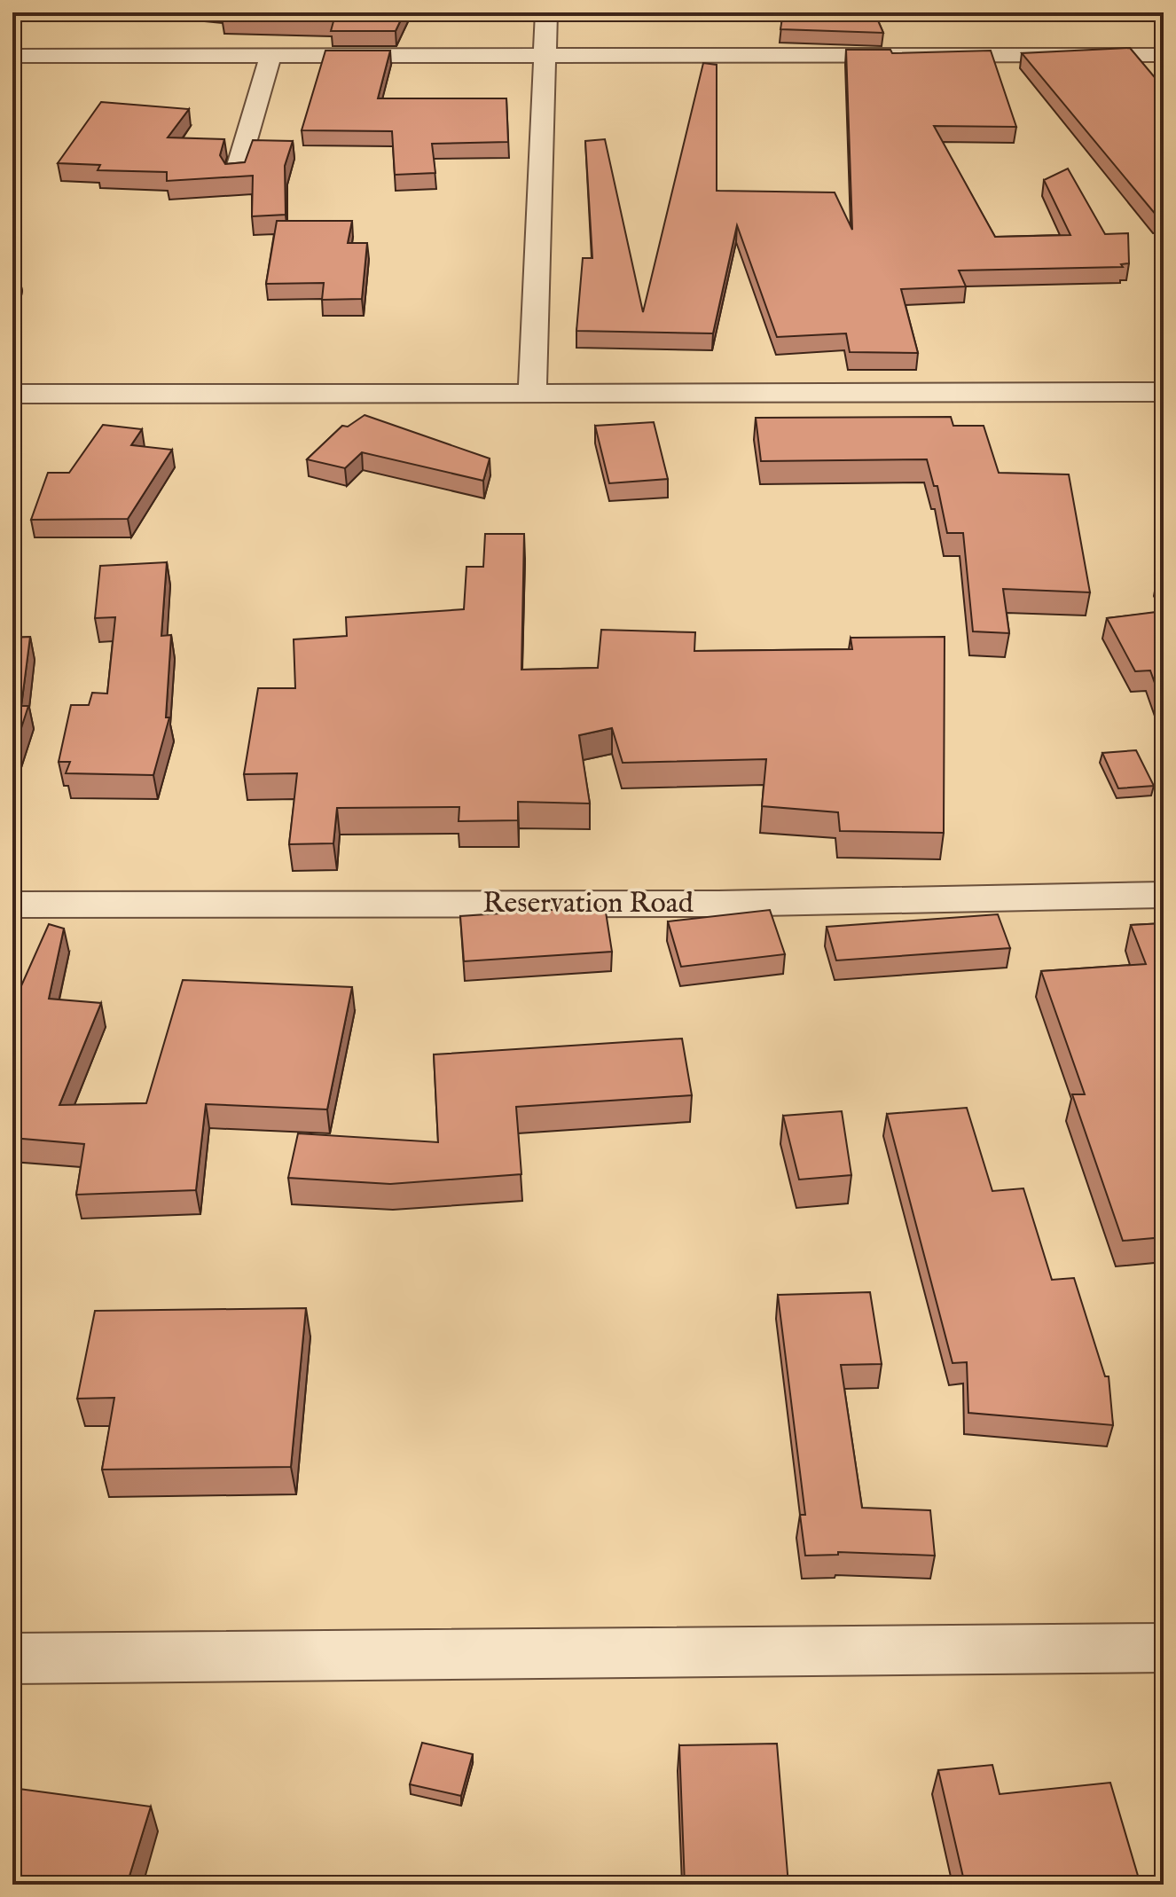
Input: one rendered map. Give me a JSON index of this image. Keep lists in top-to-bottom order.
{
  "streets": {
    "street": ["Reservation Road"]
  }
}
